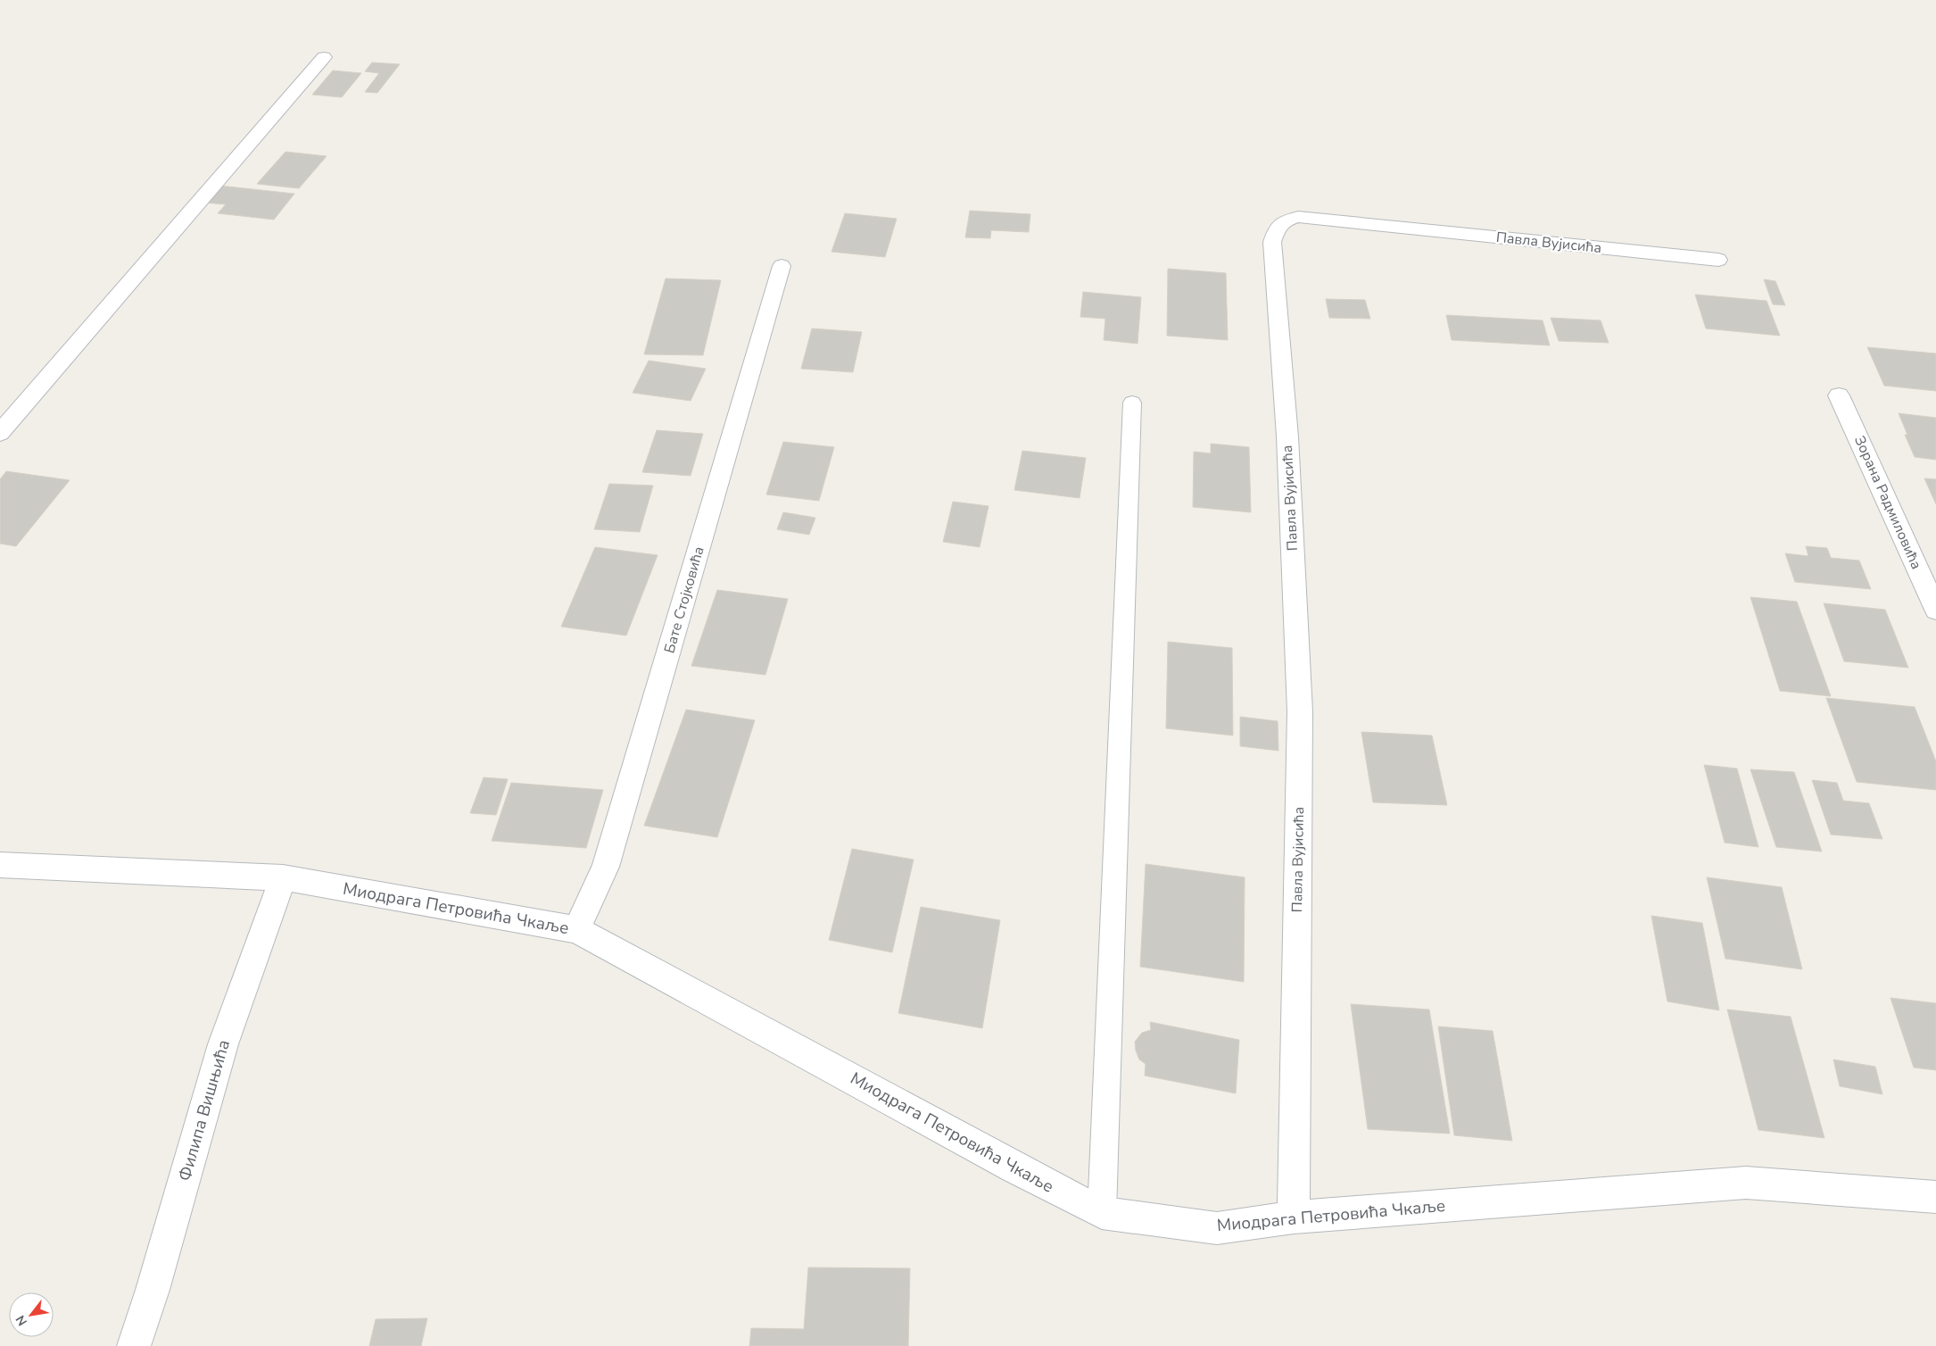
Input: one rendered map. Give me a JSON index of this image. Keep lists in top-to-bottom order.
{
  "streets": {
    "street": [
      "Павла Вујисића",
      "Зорана Радмиловића",
      "Бате Стојковића",
      "Миодрага Петровића Чкаље",
      "Филипа Вишњића"
    ]
  },
  "crossings": [
    ["Павла Вујисића", "Миодрага Петровића Чкаље"],
    ["Бате Стојковића", "Миодрага Петровића Чкаље"],
    ["Миодрага Петровића Чкаље", "Филипа Вишњића"]
  ],
  "north": "bottom left"
}
